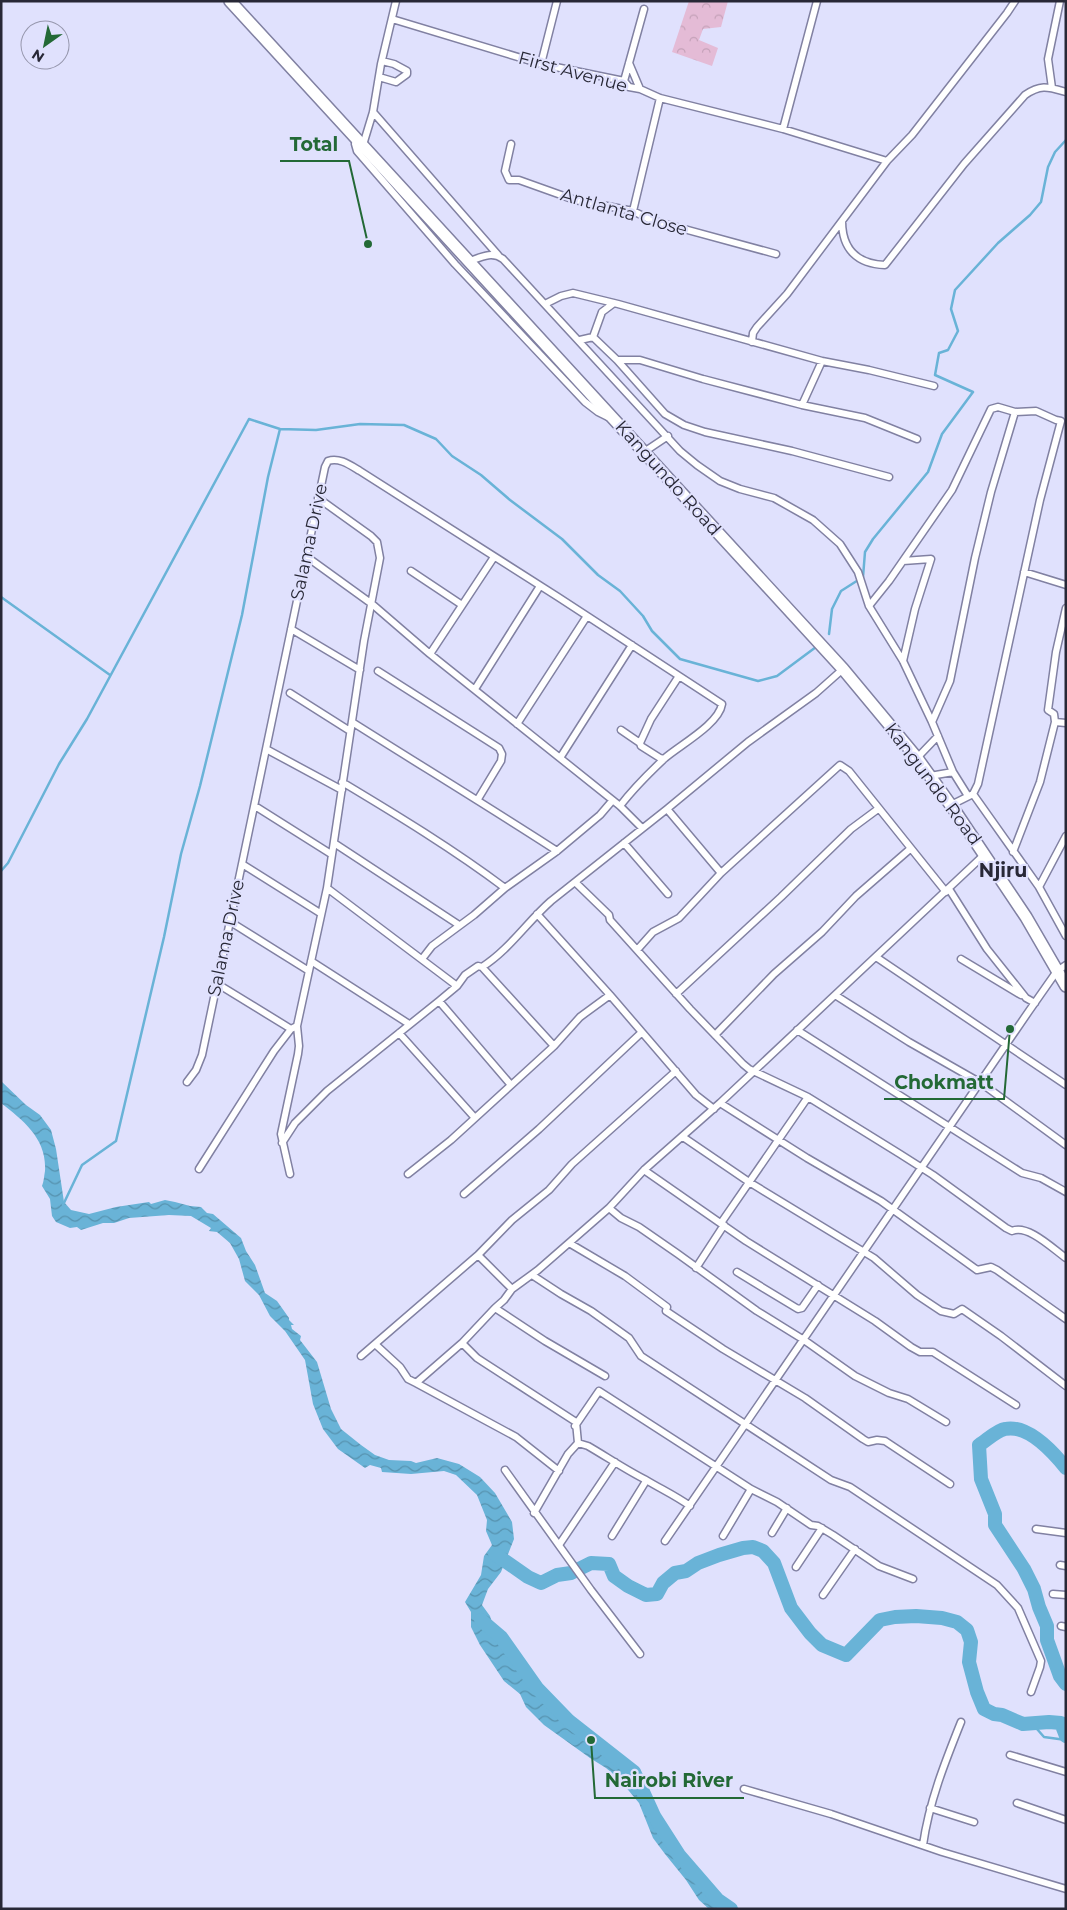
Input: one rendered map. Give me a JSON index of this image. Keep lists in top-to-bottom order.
{
  "streets": {
    "highway": ["Kangundo Road"],
    "street": ["First Avenue", "Antlanta Close", "Salama Drive"]
  },
  "districts": ["Njiru"],
  "places": ["Total", "Chokmatt", "Nairobi River"],
  "north": "bottom left"
}
